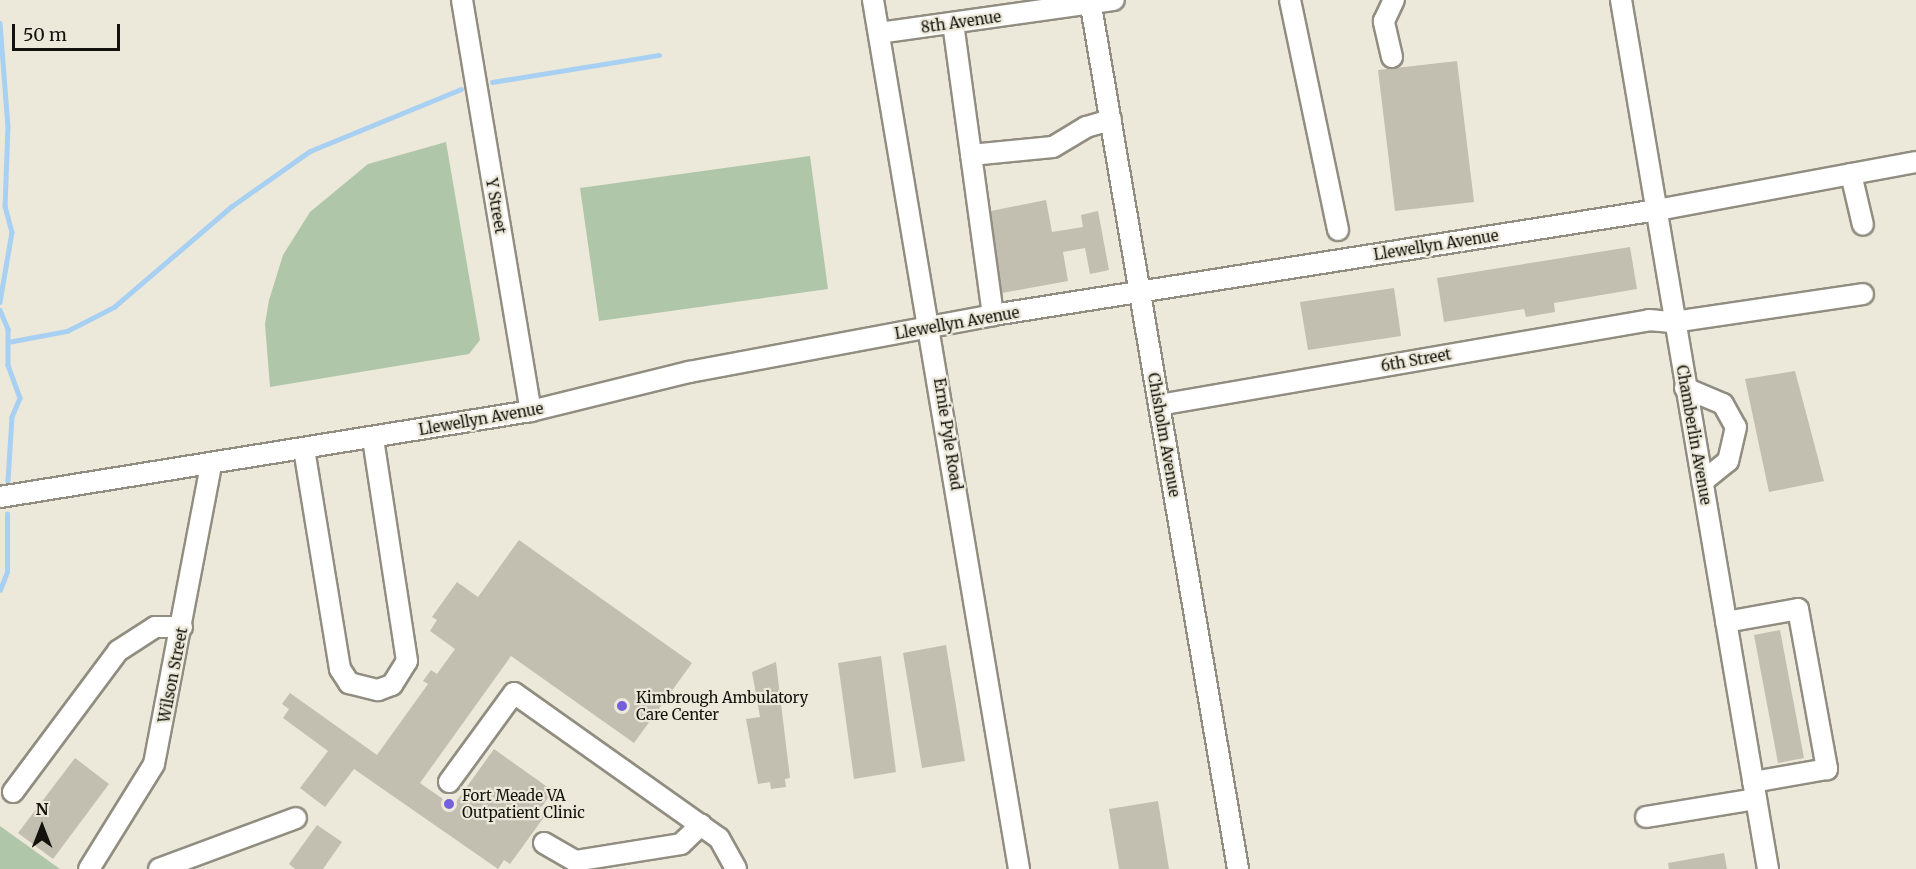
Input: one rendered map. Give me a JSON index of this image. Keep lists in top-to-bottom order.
{
  "streets": {
    "street": [
      "8th Avenue",
      "Y Street",
      "Llewellyn Avenue",
      "6th Street",
      "Ernie Pyle Road",
      "Chisholm Avenue",
      "Chamberlin Avenue",
      "Wilson Street"
    ]
  },
  "crossings": [
    ["8th Avenue", "Ernie Pyle Road"],
    ["8th Avenue", "Chisholm Avenue"],
    ["Y Street", "Llewellyn Avenue"],
    ["Llewellyn Avenue", "Ernie Pyle Road"],
    ["Llewellyn Avenue", "Chisholm Avenue"],
    ["Llewellyn Avenue", "Chamberlin Avenue"],
    ["Llewellyn Avenue", "Wilson Street"],
    ["6th Street", "Chisholm Avenue"],
    ["6th Street", "Chamberlin Avenue"]
  ],
  "places": ["Kimbrough Ambulatory Care Center", "Fort Meade VA Outpatient Clinic"],
  "scale_bar": "50 m",
  "north": "top"
}
